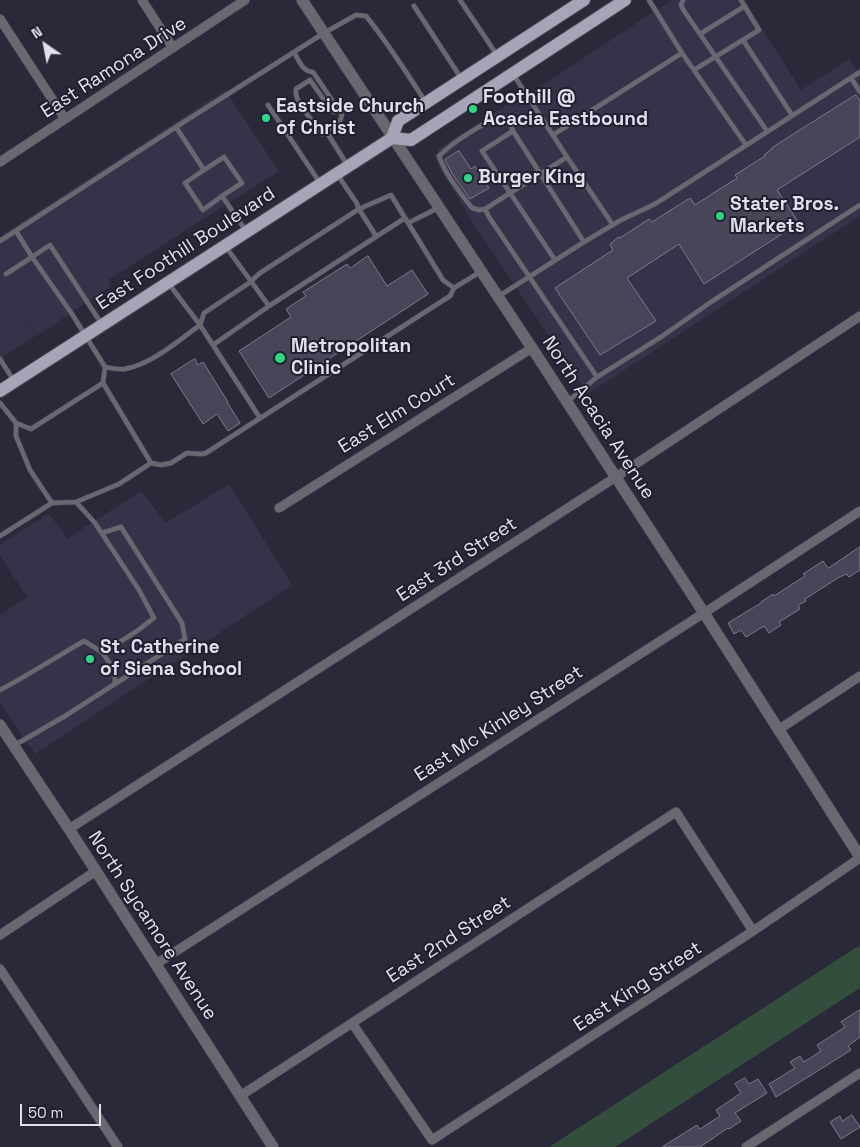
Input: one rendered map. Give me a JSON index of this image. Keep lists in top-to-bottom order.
{
  "streets": {
    "main road": ["East Foothill Boulevard"],
    "street": [
      "East Ramona Drive",
      "East Elm Court",
      "North Acacia Avenue",
      "East 3rd Street",
      "East Mc Kinley Street",
      "North Sycamore Avenue",
      "East 2nd Street",
      "East King Street"
    ]
  },
  "crossings": [
    ["East Foothill Boulevard", "North Acacia Avenue"],
    ["East Elm Court", "North Acacia Avenue"],
    ["North Acacia Avenue", "East 3rd Street"],
    ["North Acacia Avenue", "East Mc Kinley Street"],
    ["North Acacia Avenue", "East King Street"],
    ["East 3rd Street", "North Sycamore Avenue"],
    ["East Mc Kinley Street", "North Sycamore Avenue"],
    ["North Sycamore Avenue", "East 2nd Street"],
    ["East 2nd Street", "East King Street"]
  ],
  "places": [
    "Foothill @ Acacia Eastbound",
    "Eastside Church of Christ",
    "Burger King",
    "Stater Bros. Markets",
    "Metropolitan Clinic",
    "St. Catherine of Siena School"
  ],
  "scale_bar": "50 m",
  "north": "top left"
}
